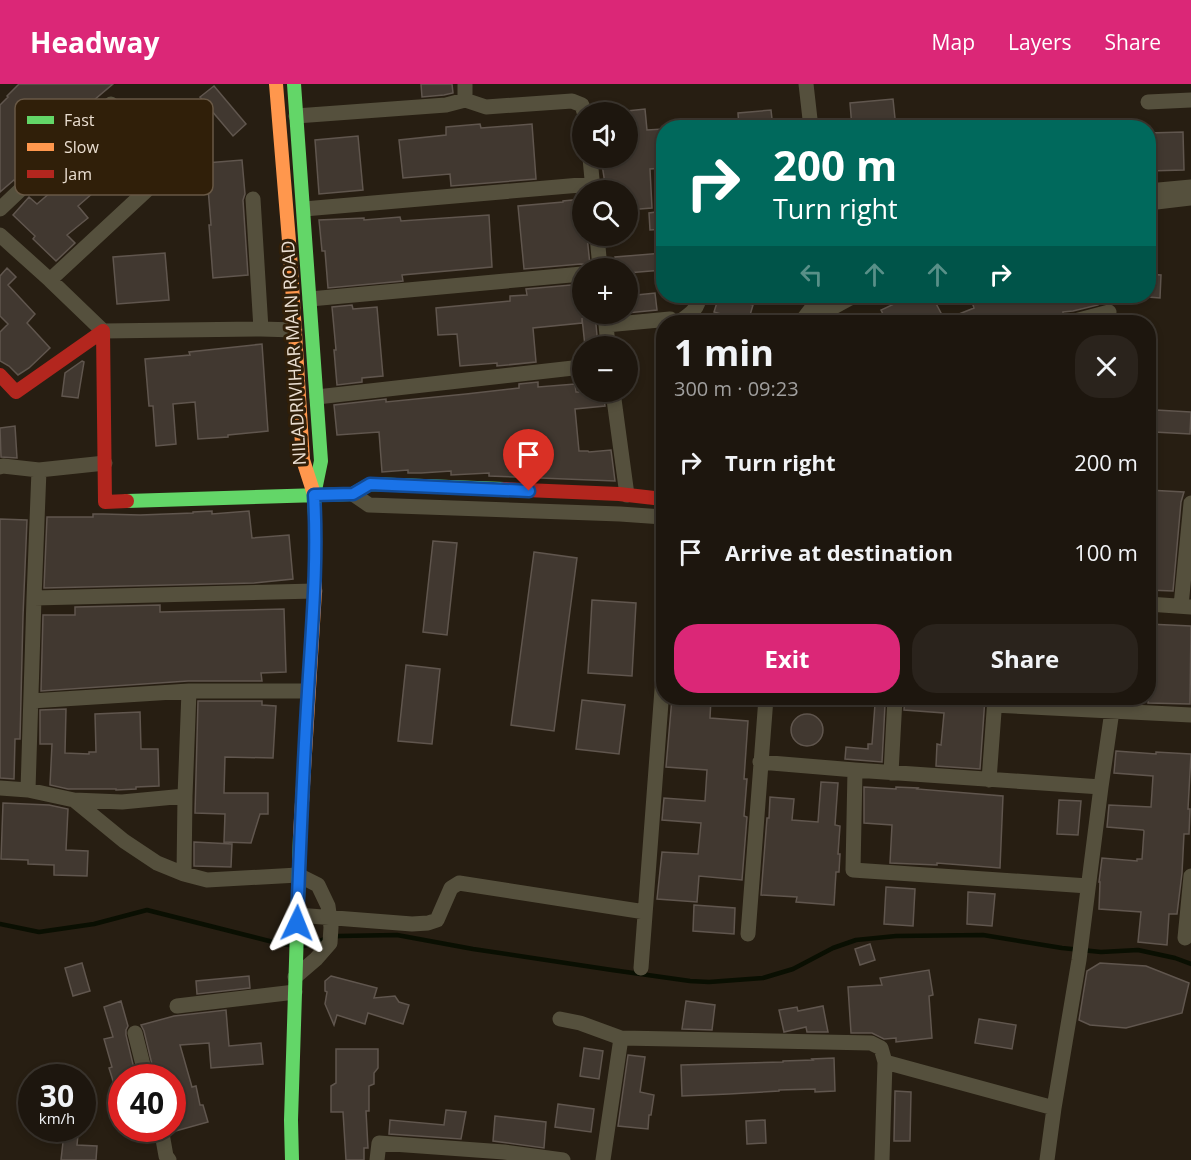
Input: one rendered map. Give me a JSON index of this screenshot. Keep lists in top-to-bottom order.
{
  "streets": {
    "street": ["NILADRIVIHAR MAIN ROAD"]
  },
  "legend": ["Fast", "Slow", "Jam"],
  "page": {
    "header": "Headway",
    "nav": ["Map", "Layers", "Share"],
    "map_buttons": ["+", "−"],
    "turn": ["200 m", "Turn right"],
    "heading": ["1 min", "300 m · 09:23"],
    "list": [
      {
        "name": "Turn right",
        "value": "200 m"
      },
      {
        "name": "Arrive at destination",
        "value": "100 m"
      }
    ],
    "buttons": ["Exit", "Share"],
    "speed": "30 km/h",
    "limit": "40"
  }
}
